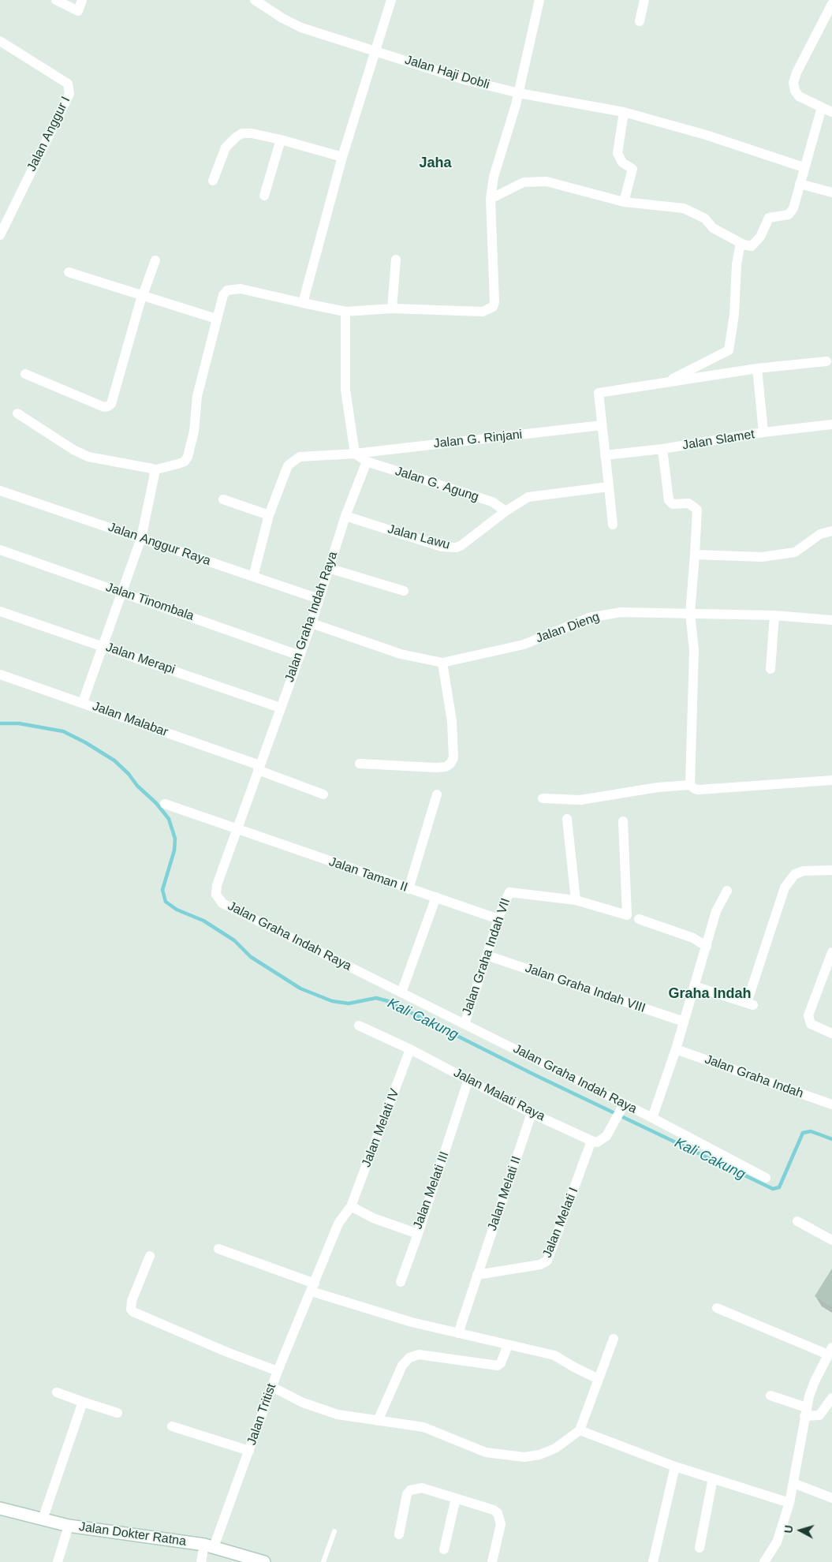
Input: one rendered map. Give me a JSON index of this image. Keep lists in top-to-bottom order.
{
  "streets": {
    "street": [
      "Jalan Haji Dobli",
      "Jalan Anggur I",
      "Jalan G. Rinjani",
      "Jalan Slamet",
      "Jalan G. Agung",
      "Jalan Lawu",
      "Jalan Anggur Raya",
      "Jalan Tinombala",
      "Jalan Graha Indah Raya",
      "Jalan Dieng",
      "Jalan Merapi",
      "Jalan Malabar",
      "Jalan Taman II",
      "Jalan Graha Indah VII",
      "Jalan Graha Indah VIII",
      "Jalan Graha Indah",
      "Jalan Malati Raya",
      "Jalan Melati IV",
      "Jalan Melati III",
      "Jalan Melati II",
      "Jalan Melati I",
      "Jalan Tritist",
      "Jalan Dokter Ratna"
    ]
  },
  "crossings": [
    ["Jalan G. Rinjani", "Jalan Anggur Raya"],
    ["Jalan G. Agung", "Jalan Lawu"],
    ["Jalan G. Agung", "Jalan Graha Indah Raya"],
    ["Jalan Lawu", "Jalan Graha Indah Raya"],
    ["Jalan Anggur Raya", "Jalan Graha Indah Raya"],
    ["Jalan Tinombala", "Jalan Graha Indah Raya"],
    ["Jalan Graha Indah Raya", "Jalan Dieng"],
    ["Jalan Graha Indah Raya", "Jalan Merapi"],
    ["Jalan Graha Indah Raya", "Jalan Malabar"],
    ["Jalan Graha Indah Raya", "Jalan Taman II"],
    ["Jalan Graha Indah Raya", "Jalan Graha Indah VII"],
    ["Jalan Taman II", "Jalan Graha Indah VII"],
    ["Jalan Graha Indah VII", "Jalan Graha Indah VIII"],
    ["Jalan Malati Raya", "Jalan Melati IV"],
    ["Jalan Malati Raya", "Jalan Melati III"],
    ["Jalan Malati Raya", "Jalan Melati II"],
    ["Jalan Malati Raya", "Jalan Melati I"],
    ["Jalan Melati IV", "Jalan Melati III"],
    ["Jalan Melati IV", "Jalan Tritist"],
    ["Jalan Melati II", "Jalan Melati I"],
    ["Jalan Tritist", "Jalan Dokter Ratna"]
  ],
  "districts": ["Jaha", "Graha Indah"],
  "water": ["Kali Cakung"],
  "north": "left"
}
